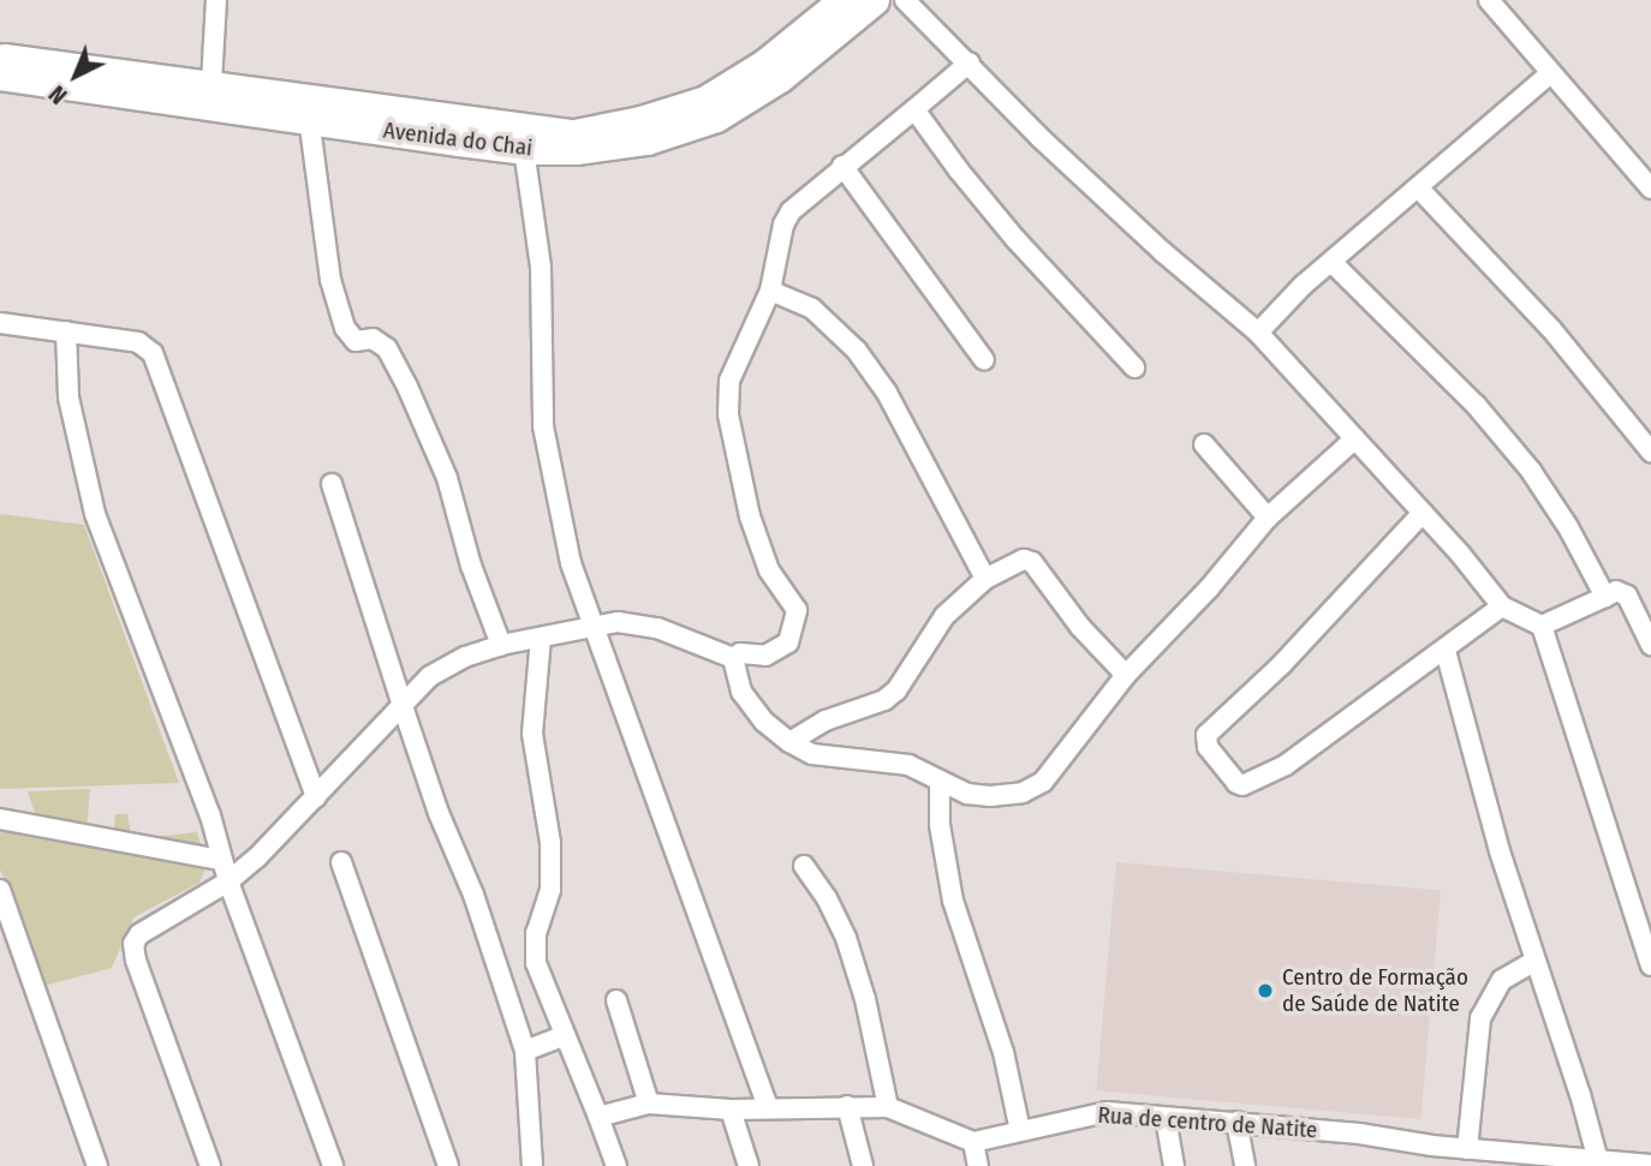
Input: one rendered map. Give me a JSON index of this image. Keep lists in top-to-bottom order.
{
  "streets": {
    "main road": ["Avenida do Chai"],
    "street": ["Rua de centro de Natite"]
  },
  "places": ["Centro de Formação de Saúde de Natite"],
  "north": "bottom left"
}
